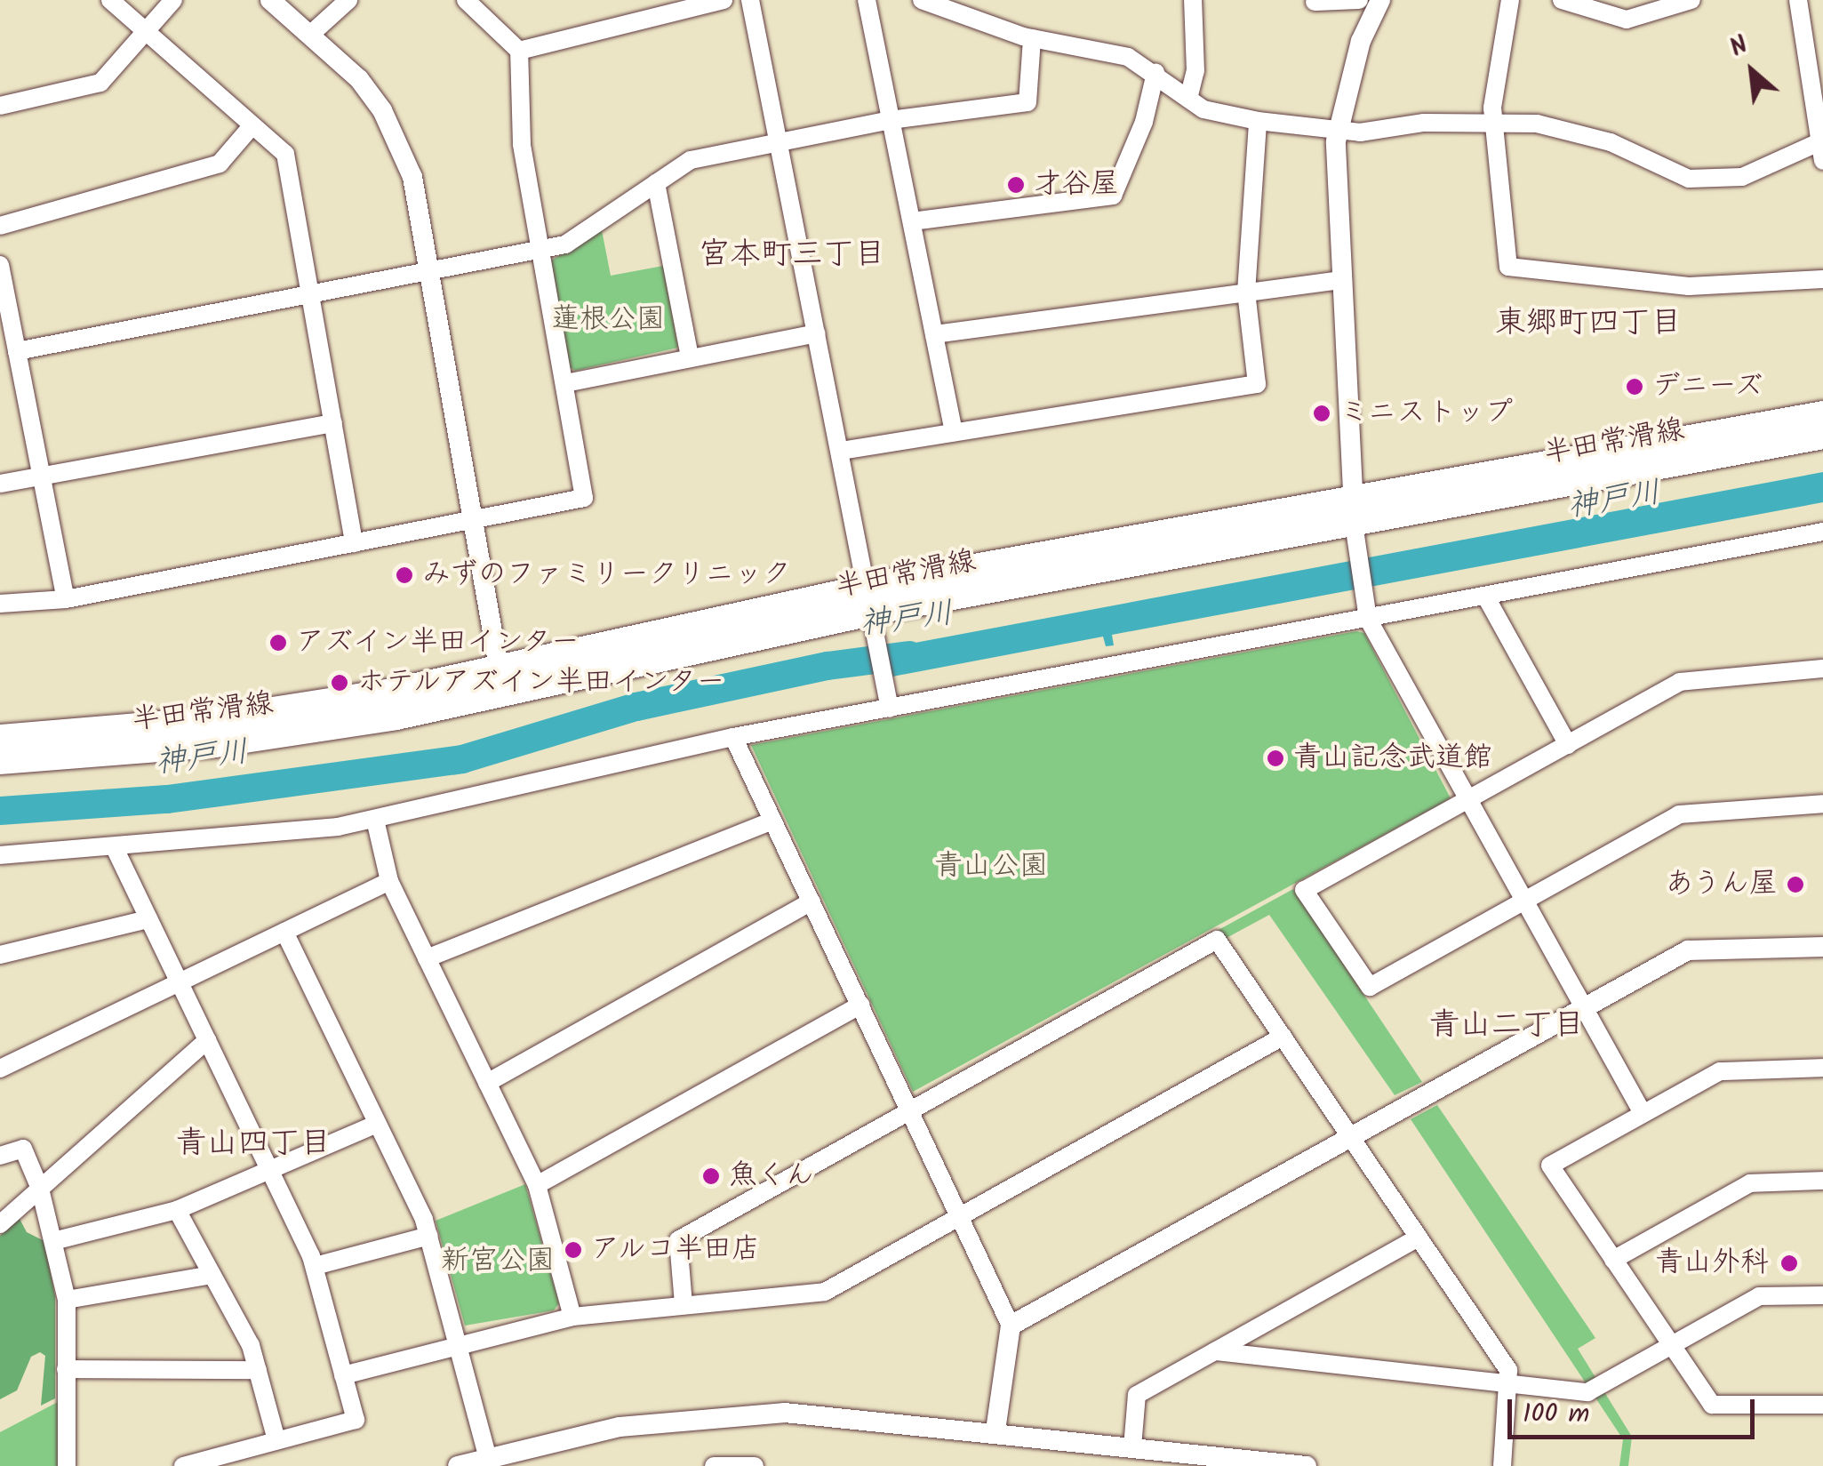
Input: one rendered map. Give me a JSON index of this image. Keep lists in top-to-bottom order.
{
  "streets": {
    "main road": ["半田常滑線"]
  },
  "districts": [
    "宮本町三丁目",
    "東郷町四丁目",
    "青山二丁目",
    "青山四丁目"
  ],
  "water": ["神戸川"],
  "parks": ["蓮根公園", "青山公園", "新宮公園"],
  "places": [
    "才谷屋",
    "デニーズ",
    "ミニストップ",
    "みずのファミリークリニック",
    "アズイン半田インター",
    "ホテルアズイン半田インター",
    "青山記念武道館",
    "あうん屋",
    "魚くん",
    "アルコ半田店",
    "青山外科"
  ],
  "scale_bar": "100 m",
  "north": "top left"
}
